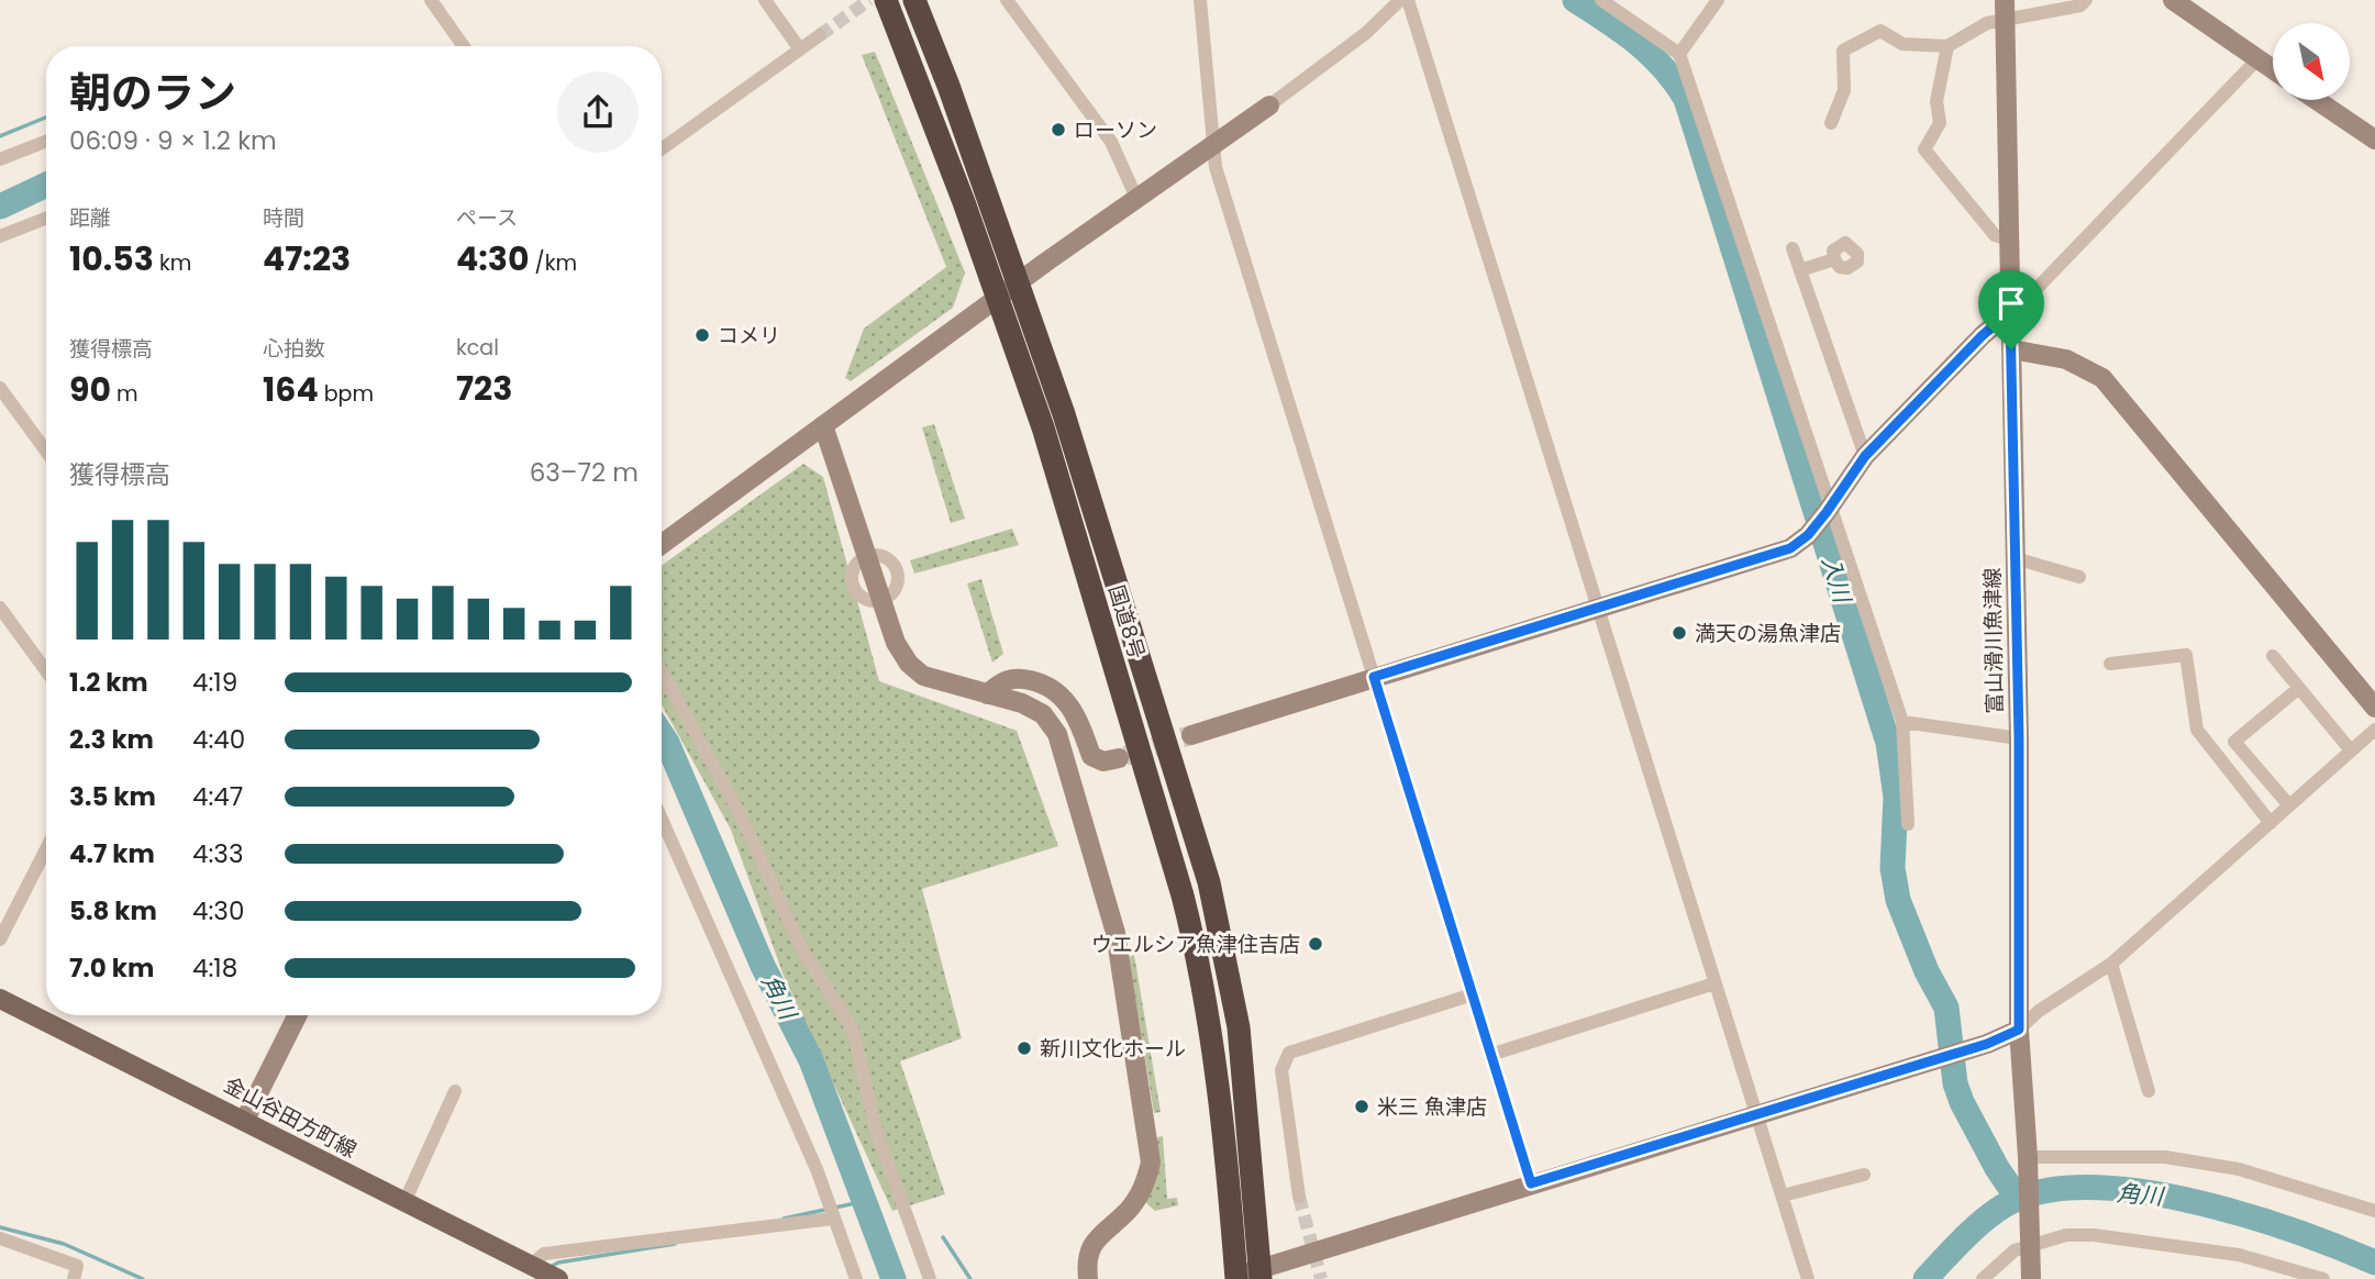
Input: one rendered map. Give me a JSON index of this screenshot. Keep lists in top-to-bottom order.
{
  "streets": {
    "highway": ["国道8号"],
    "main road": ["金山谷田方町線"],
    "street": ["富山滑川魚津線"]
  },
  "water": ["入川", "角川"],
  "places": [
    "ローソン",
    "コメリ",
    "満天の湯魚津店",
    "ウエルシア魚津住吉店",
    "新川文化ホール",
    "米三 魚津店"
  ],
  "north": "bottom right",
  "page": {
    "heading": ["朝のラン", "06:09 · 9 × 1.2 km"],
    "stats": [
      ["距離", "10.53 km"],
      ["時間", "47:23"],
      ["ペース", "4:30 /km"],
      ["獲得標高", "90 m"],
      ["心拍数", "164 bpm"],
      ["kcal", "723"]
    ],
    "chart": ["獲得標高", "63–72 m"],
    "list": [
      {
        "name": "1.2 km",
        "note": "4:19"
      },
      {
        "name": "2.3 km",
        "note": "4:40"
      },
      {
        "name": "3.5 km",
        "note": "4:47"
      },
      {
        "name": "4.7 km",
        "note": "4:33"
      },
      {
        "name": "5.8 km",
        "note": "4:30"
      },
      {
        "name": "7.0 km",
        "note": "4:18"
      }
    ]
  }
}
